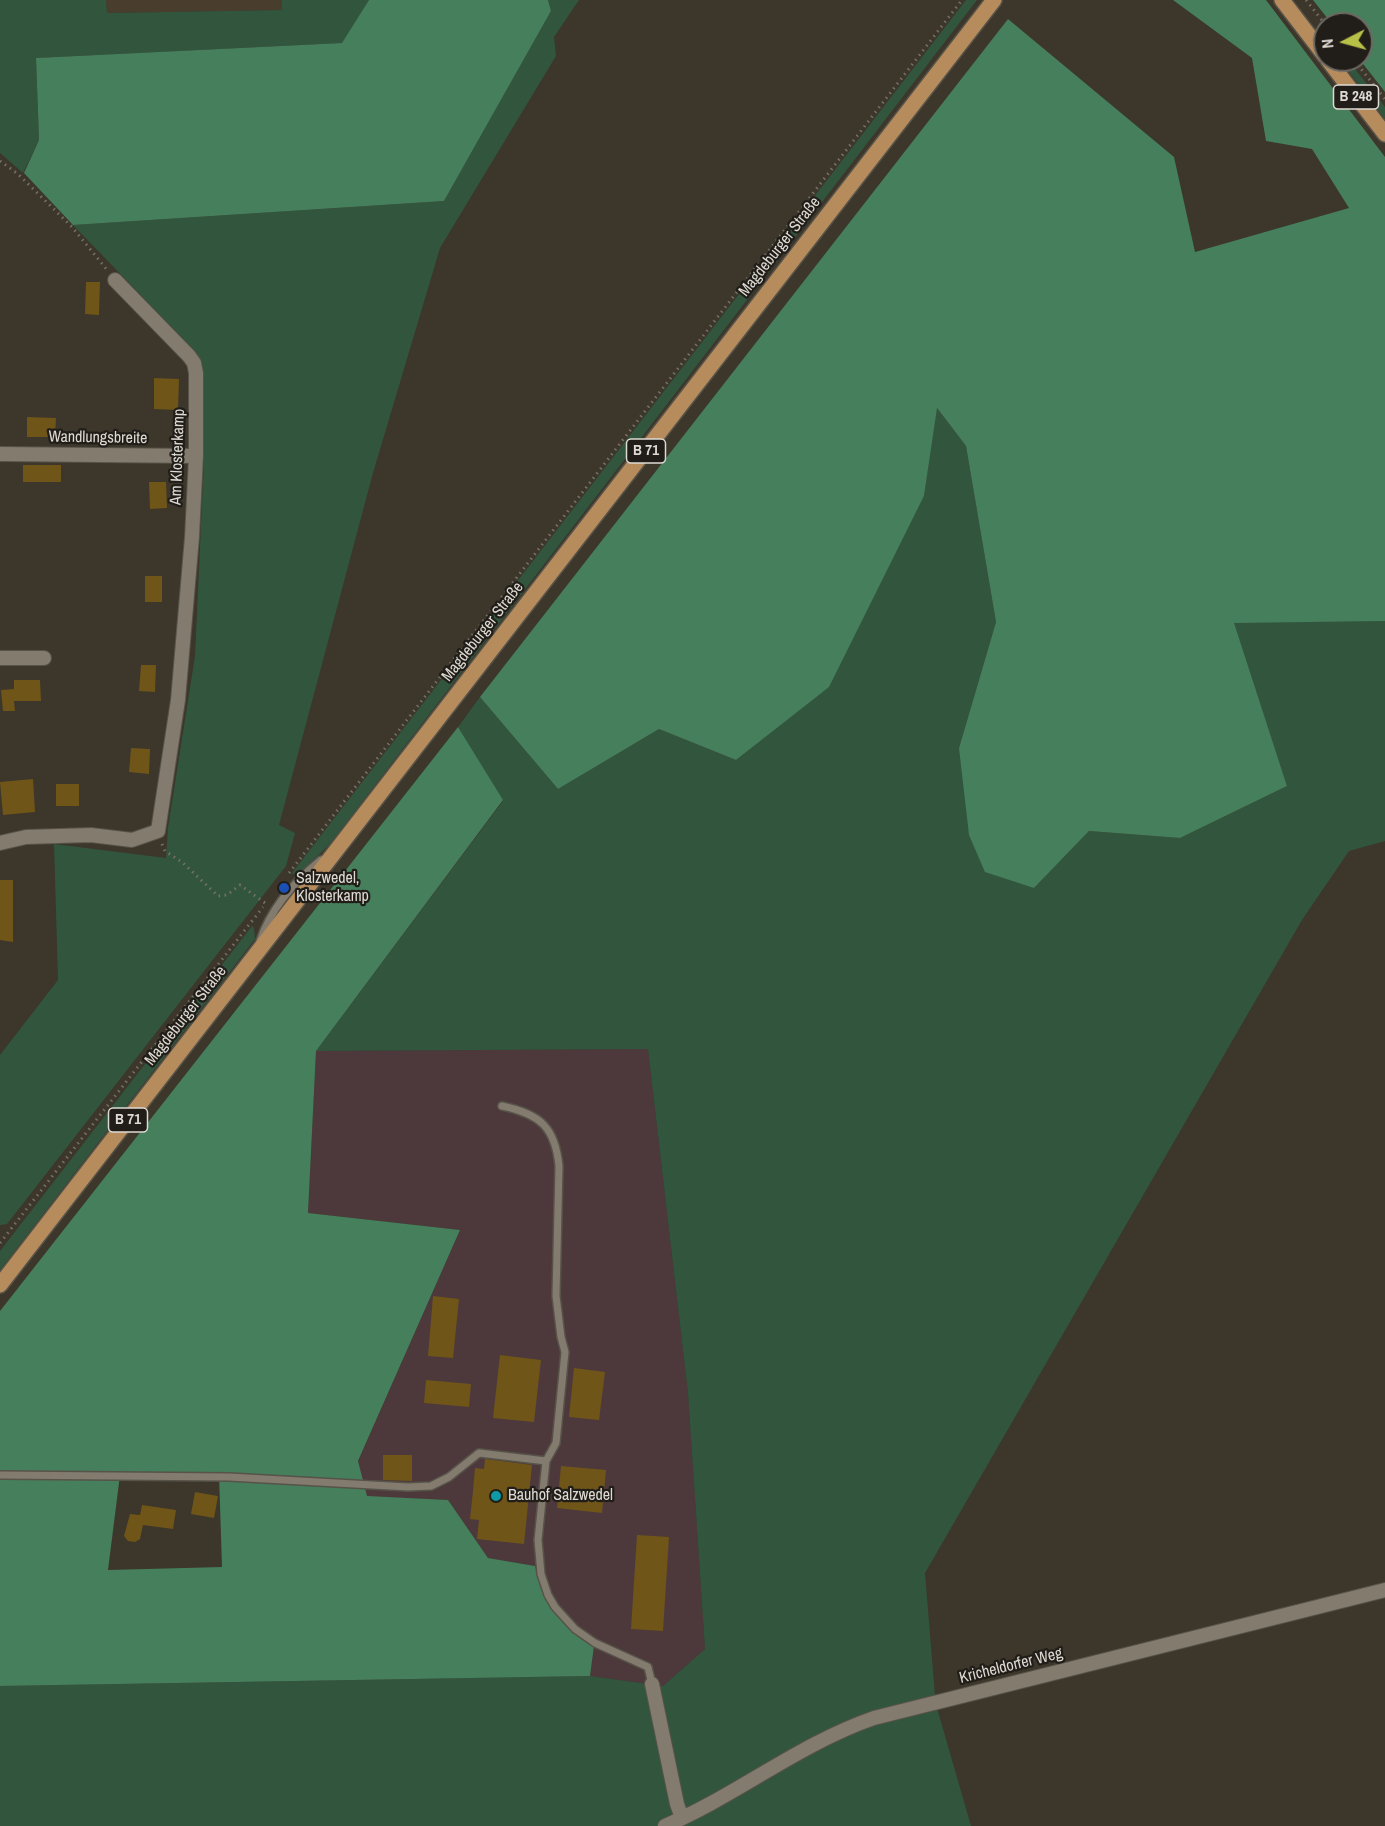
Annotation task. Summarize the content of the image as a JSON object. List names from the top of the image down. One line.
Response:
{"streets":{"main road":["B 248","Magdeburger Straße","B 71"],"street":["Wandlungsbreite","Am Klosterkamp","Kricheldorfer Weg"]},"crossings":[["Wandlungsbreite","Am Klosterkamp"]],"places":["Salzwedel, Klosterkamp","Bauhof Salzwedel"],"north":"left"}
